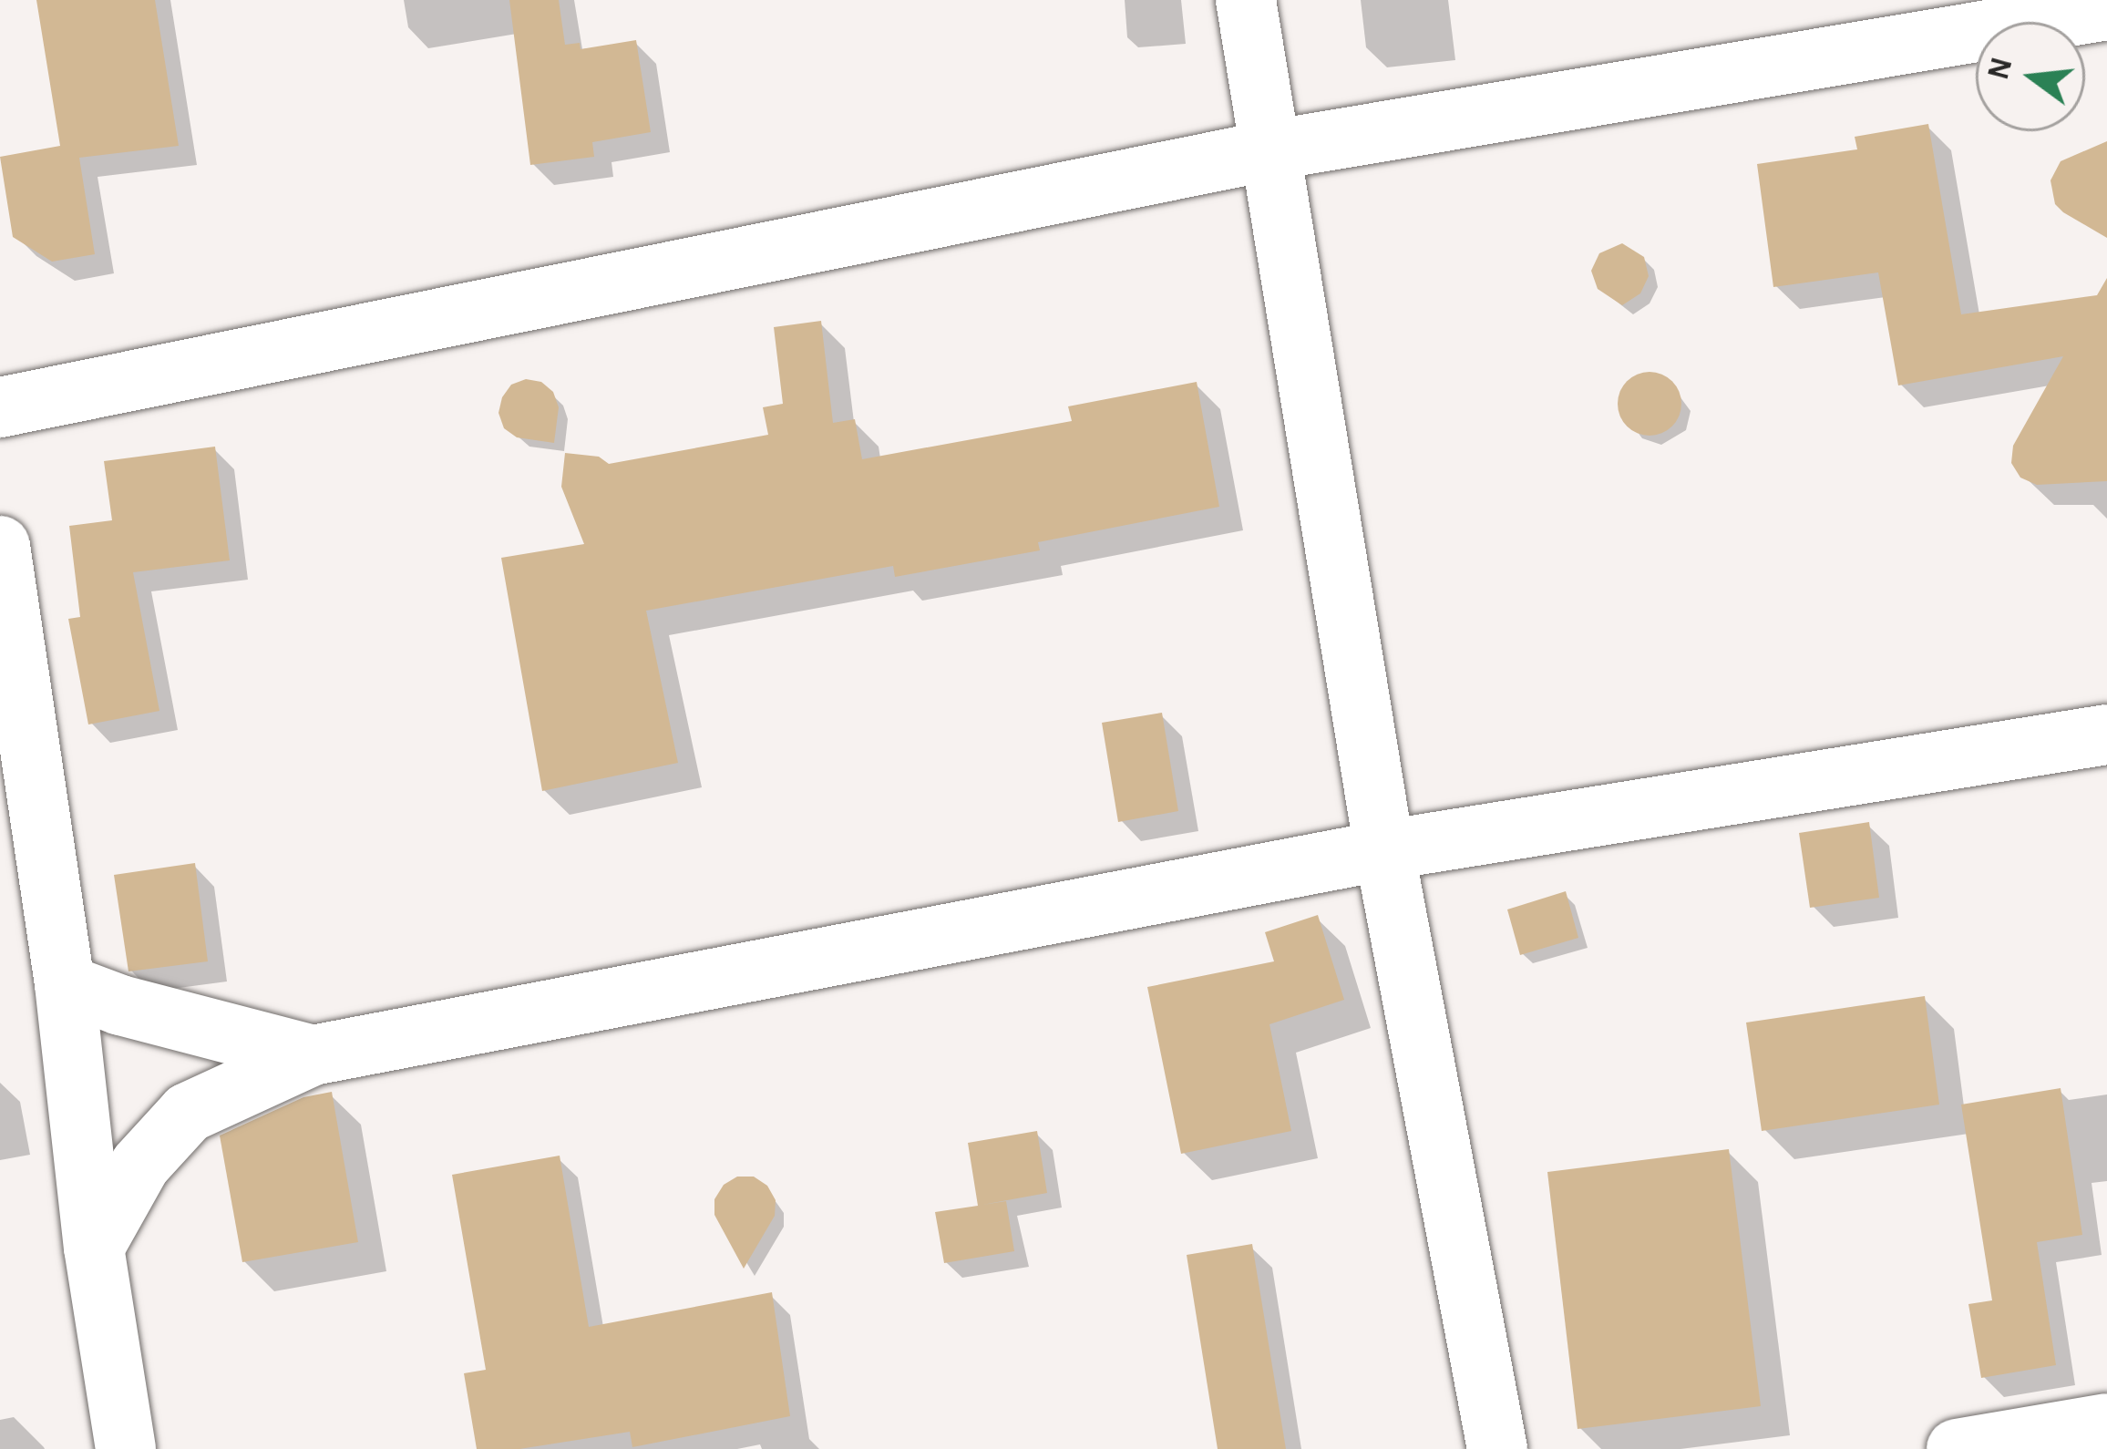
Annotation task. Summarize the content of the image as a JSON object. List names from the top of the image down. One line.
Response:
{"north":"left"}
